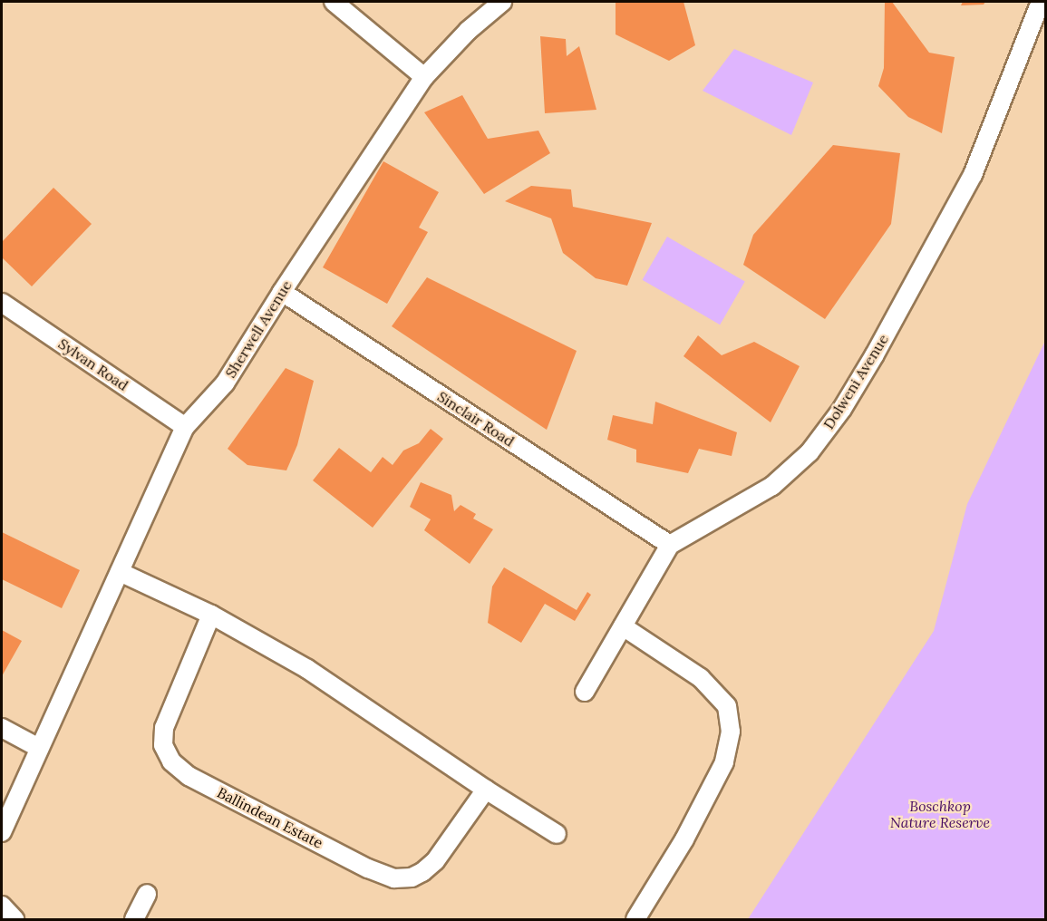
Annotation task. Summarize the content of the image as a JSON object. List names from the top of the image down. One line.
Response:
{"streets":{"street":["Sherwell Avenue","Sylvan Road","Dolweni Avenue","Sinclair Road","Ballindean Estate"]},"crossings":[["Sherwell Avenue","Sylvan Road"],["Sherwell Avenue","Sinclair Road"],["Dolweni Avenue","Sinclair Road"]],"parks":["Boschkop Nature Reserve"]}
